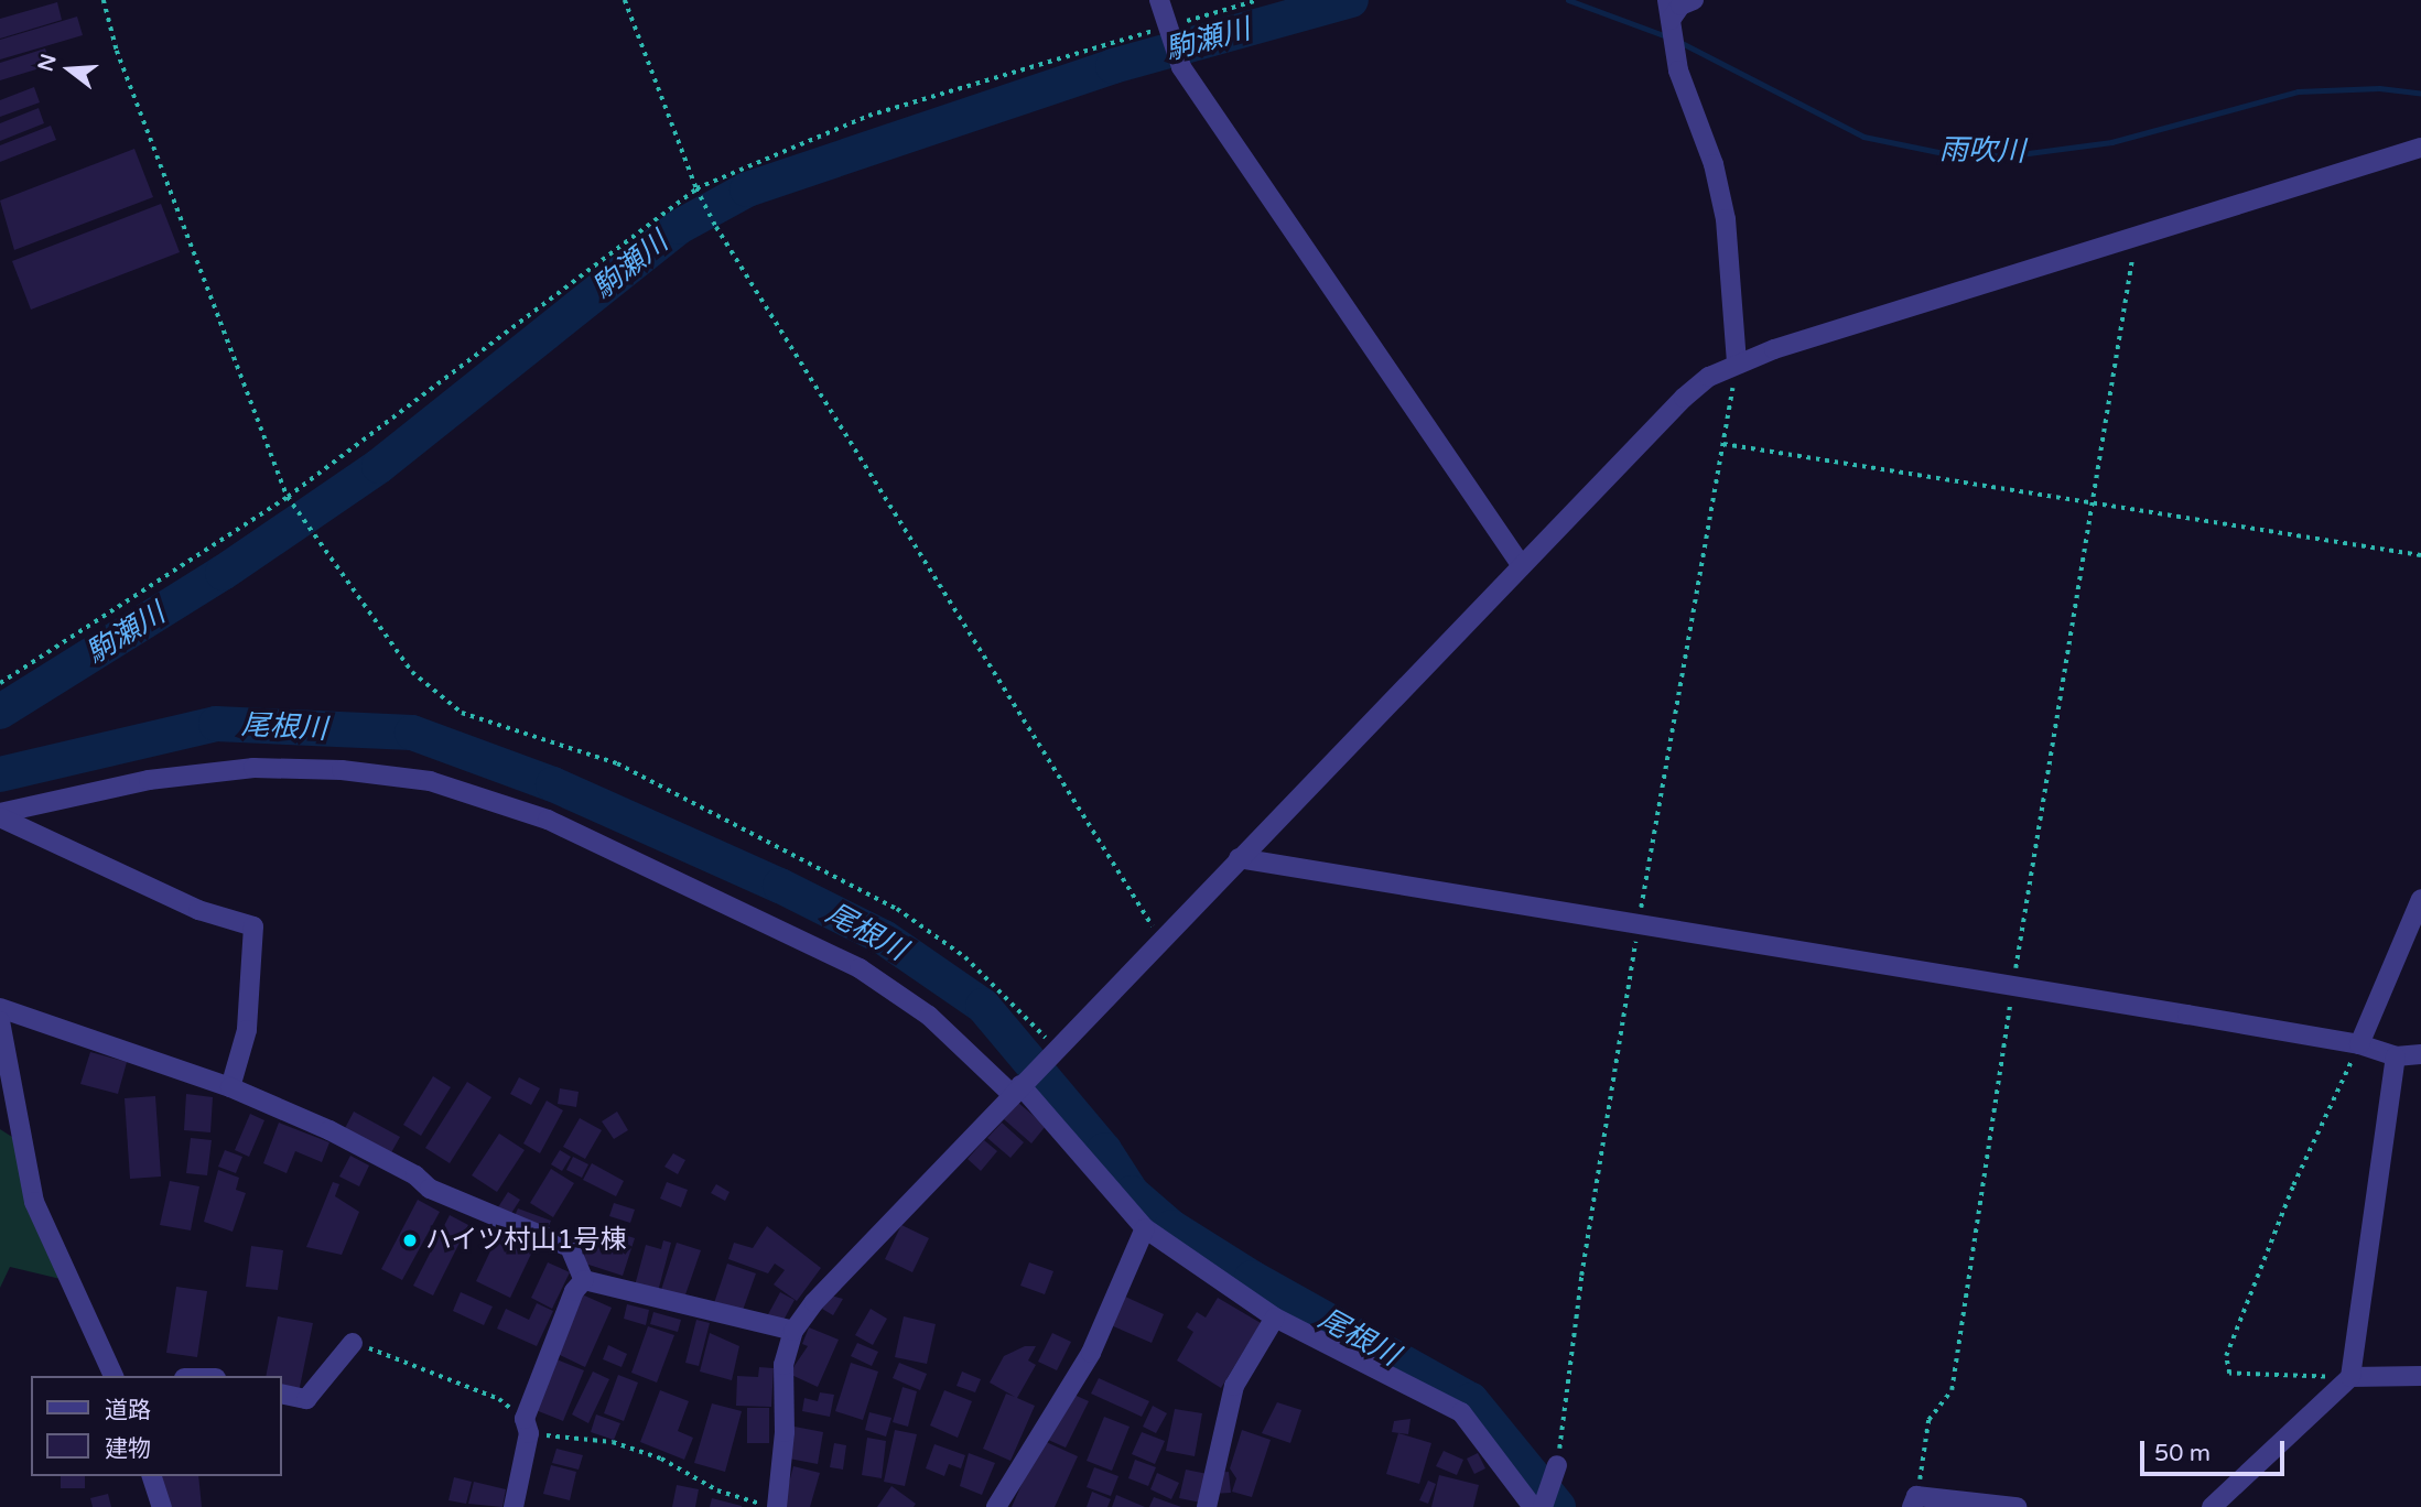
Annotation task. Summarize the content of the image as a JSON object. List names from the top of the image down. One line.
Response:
{"water":["駒瀬川","雨吹川","尾根川"],"places":["ハイツ村山1号棟"],"legend":["道路","建物"],"scale_bar":"50 m","north":"left"}
